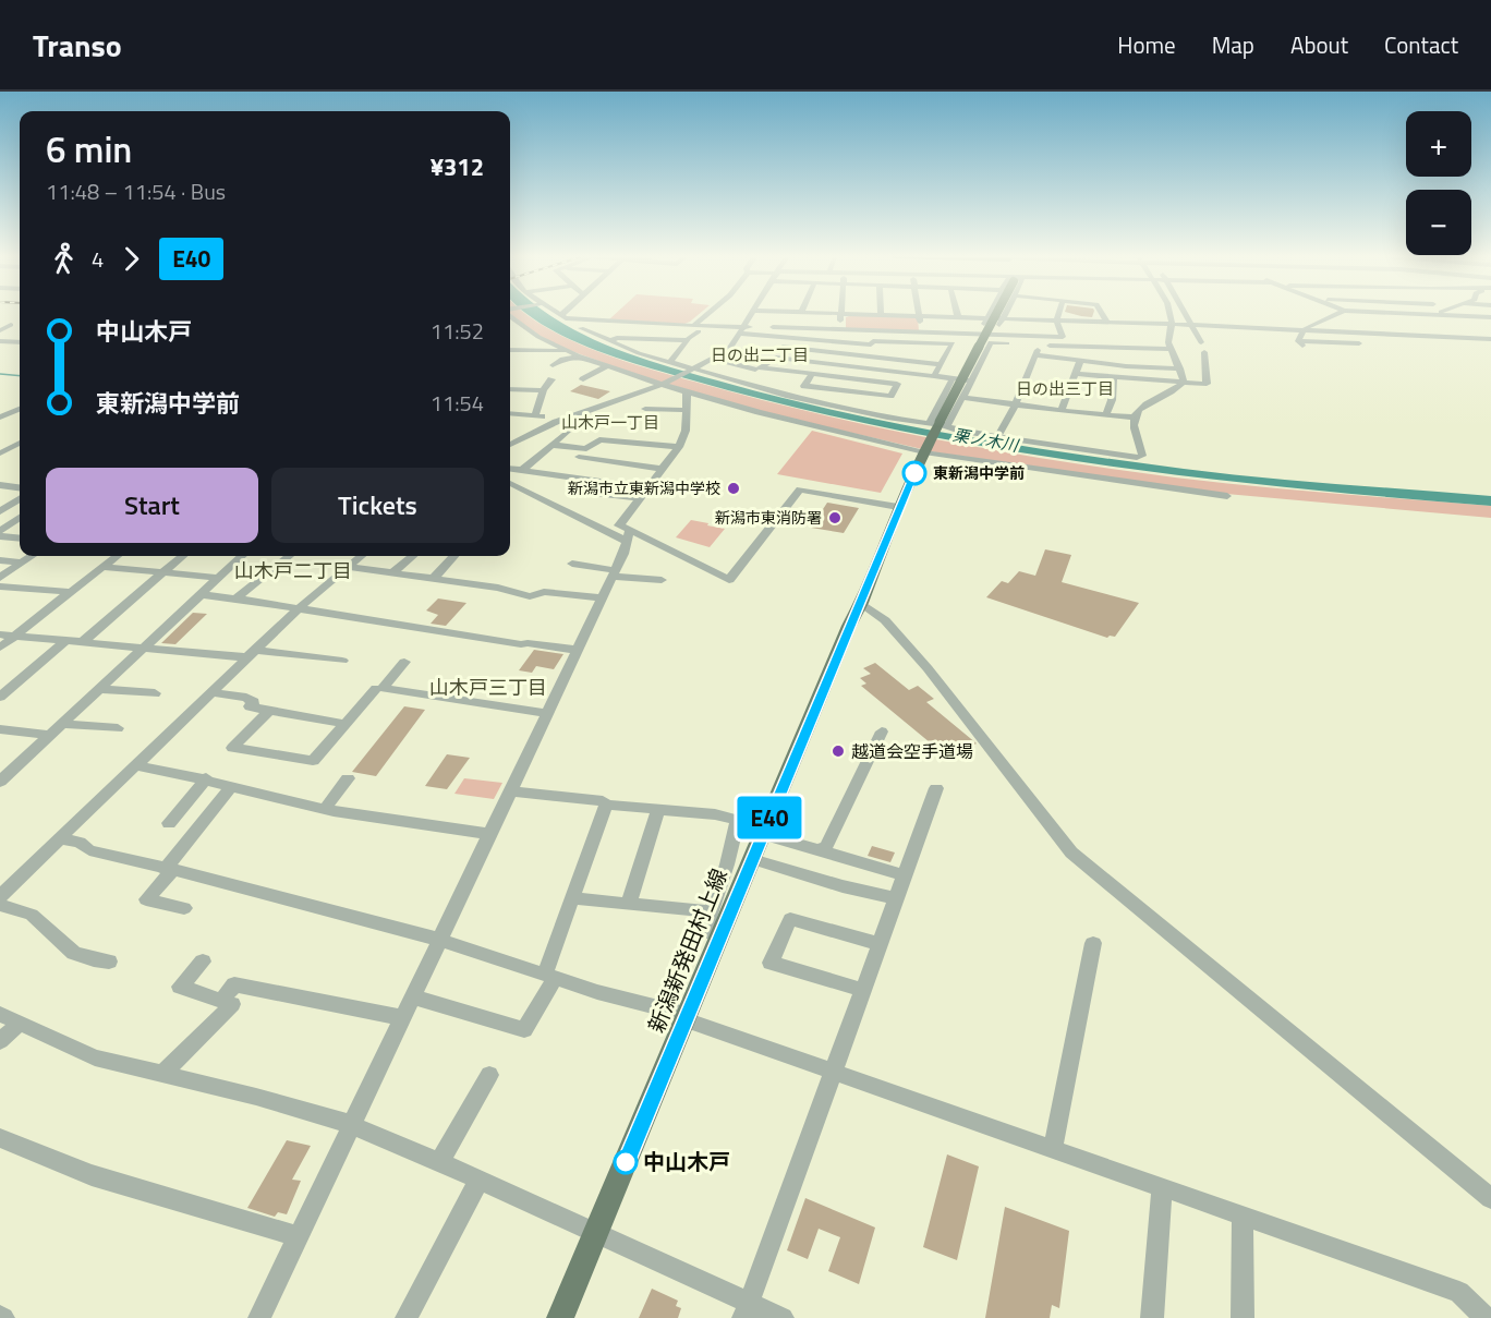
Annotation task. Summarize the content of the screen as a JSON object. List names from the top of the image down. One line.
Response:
{"streets":{"main road":["新潟新発田村上線"]},"districts":["日の出二丁目","日の出三丁目","山木戸一丁目","山木戸二丁目","山木戸三丁目"],"water":["栗ノ木川"],"places":["東新潟中学前","新潟市立東新潟中学校","新潟市東消防署","越道会空手道場","中山木戸"],"lines":["bus line E40"],"page":{"header":"Transo","nav":["Home","Map","About","Contact"],"on_map":"E40","map_buttons":["+","−"],"heading":["6 min","11:48 – 11:54 · Bus","¥312"],"legs":["4","E40"],"list":[{"name":"中山木戸","value":"11:52"},{"name":"東新潟中学前","value":"11:54"}],"buttons":["Start","Tickets"]}}
